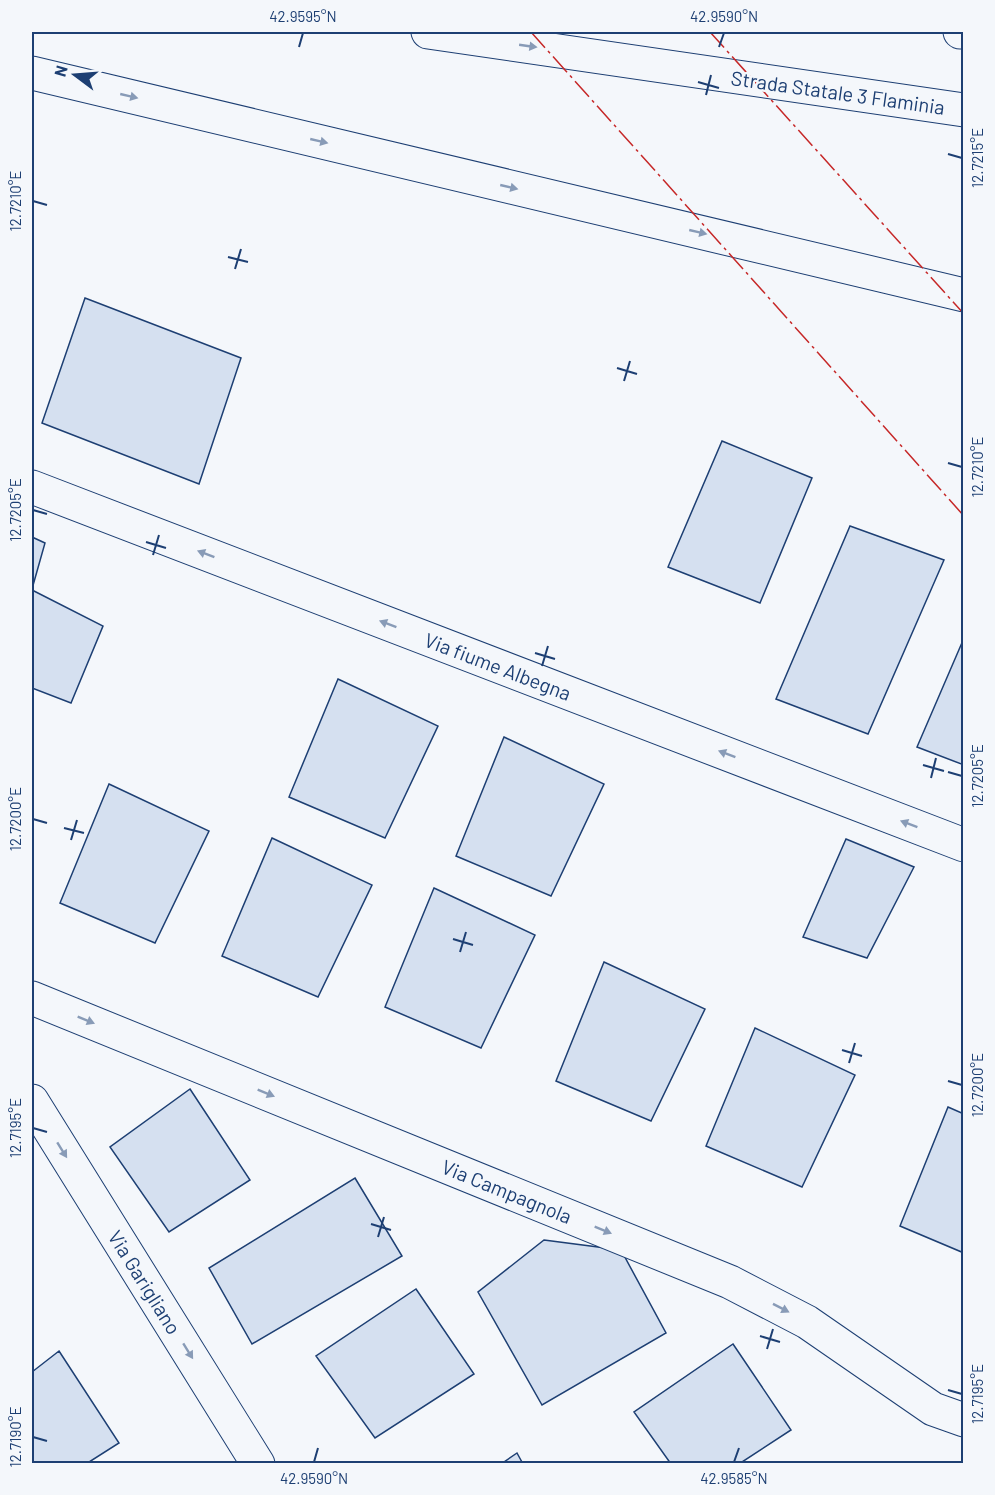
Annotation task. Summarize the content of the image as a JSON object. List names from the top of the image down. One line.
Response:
{"streets":{"main road":["Strada Statale 3 Flaminia","Via fiume Albegna","Via Campagnola","Via Garigliano"]},"one_way":["Via fiume Albegna","Via Campagnola","Via Garigliano"],"north":"left","coordinates":["42.9595°N","42.9590°N","12.7215°E","12.7210°E","12.7205°E","12.7200°E","12.7195°E","12.7190°E","42.9585°N"]}
